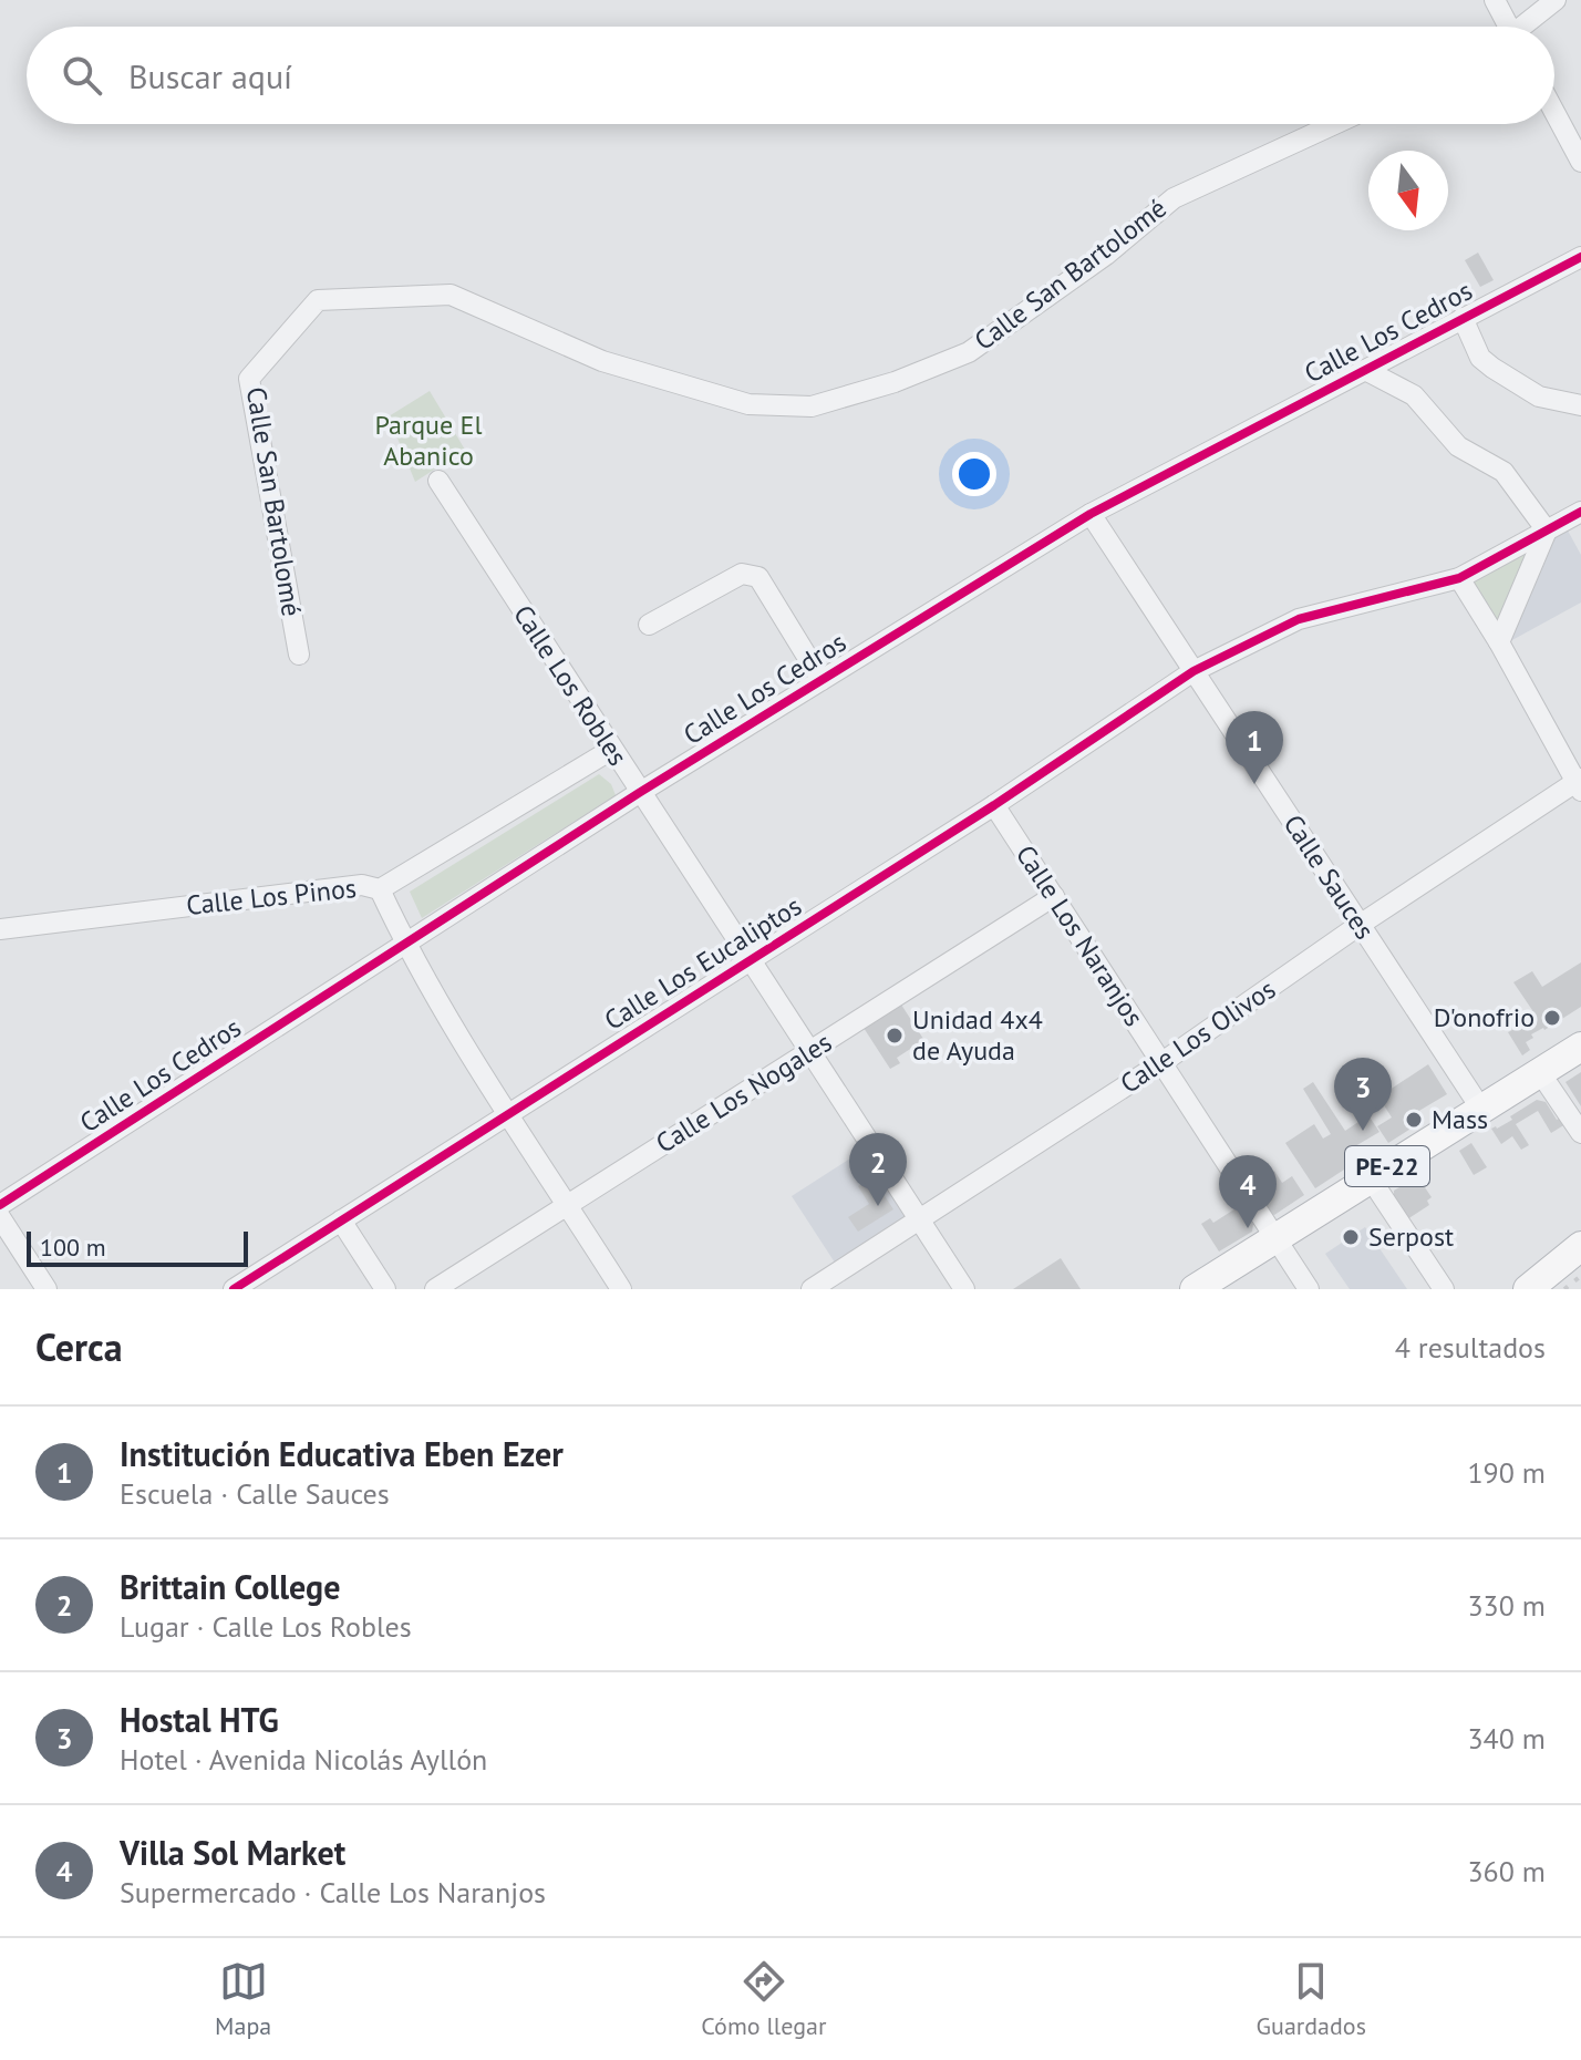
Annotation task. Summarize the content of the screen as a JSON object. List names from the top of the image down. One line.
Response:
{"streets":{"highway":["PE-22"],"street":["Calle San Bartolomé","Calle Los Cedros","Calle Los Robles","Calle Sauces","Calle Los Pinos","Calle Los Naranjos","Calle Los Eucaliptos","Calle Los Olivos","Calle Los Nogales"]},"crossings":[["Calle Los Cedros","Calle Los Robles"],["Calle Los Cedros","Calle Sauces"],["Calle Los Robles","Calle Los Pinos"],["Calle Los Robles","Calle Los Eucaliptos"],["Calle Los Robles","Calle Los Olivos"],["Calle Los Robles","Calle Los Nogales"],["Calle Sauces","Calle Los Eucaliptos"],["Calle Sauces","Calle Los Olivos"],["Calle Sauces","PE-22"],["Calle Los Naranjos","Calle Los Eucaliptos"],["Calle Los Naranjos","Calle Los Olivos"],["Calle Los Naranjos","Calle Los Nogales"],["Calle Los Naranjos","PE-22"]],"parks":["Parque El Abanico"],"places":["D'onofrio","Unidad 4x4 de Ayuda","Mass","Serpost"],"scale_bar":"100 m","north":"bottom","page":{"search":"Buscar aquí","pins":["1","3","2","4"],"scale":"100 m","heading":["Cerca","4 resultados"],"list":[{"mark":"1","name":"Institución Educativa Eben Ezer","note":"Escuela · Calle Sauces","value":"190 m"},{"mark":"2","name":"Brittain College","note":"Lugar · Calle Los Robles","value":"330 m"},{"mark":"3","name":"Hostal HTG","note":"Hotel · Avenida Nicolás Ayllón","value":"340 m"},{"mark":"4","name":"Villa Sol Market","note":"Supermercado · Calle Los Naranjos","value":"360 m"}],"nav":["Mapa","Cómo llegar","Guardados"]}}
